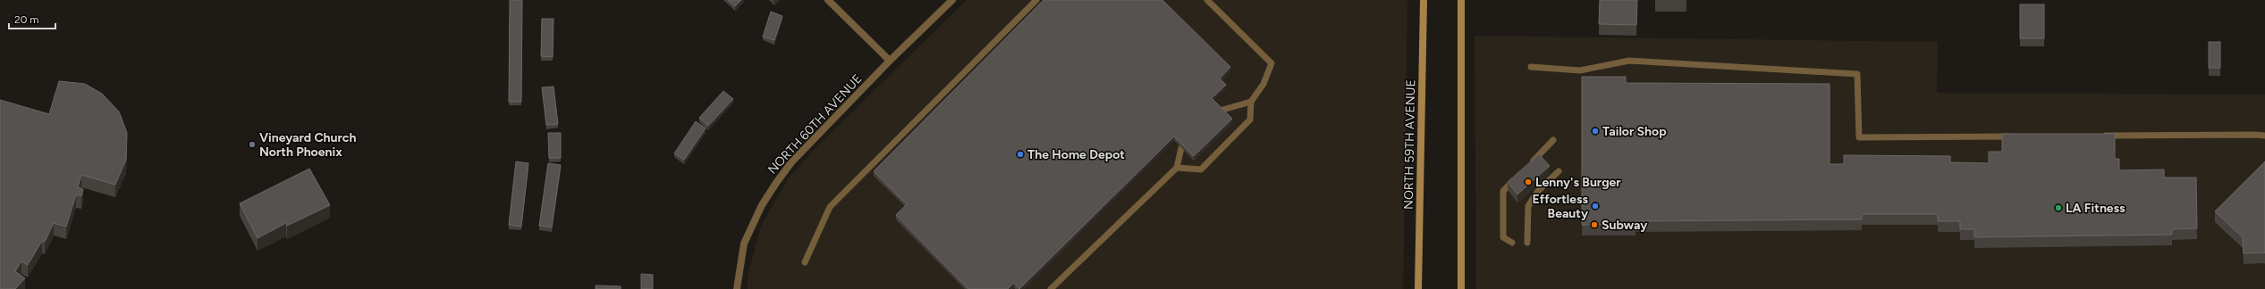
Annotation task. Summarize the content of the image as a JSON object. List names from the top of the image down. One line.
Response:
{"streets":{"main road":["NORTH 59TH AVENUE"],"street":["NORTH 60TH AVENUE"]},"places":["Tailor Shop","Vineyard Church North Phoenix","The Home Depot","Lenny's Burger","Effortless Beauty","LA Fitness","Subway"],"scale_bar":"20 m"}
